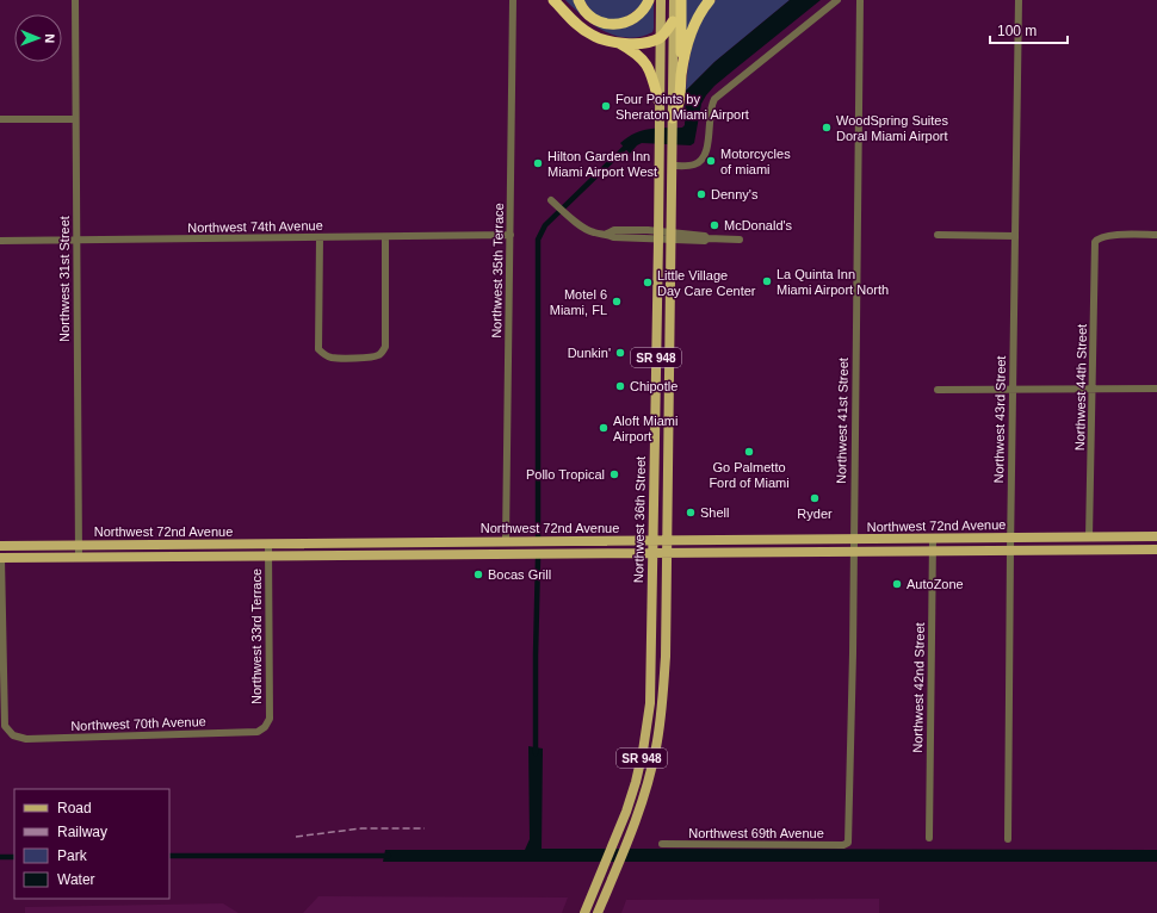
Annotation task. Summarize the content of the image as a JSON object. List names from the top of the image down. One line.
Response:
{"streets":{"main road":["SR 948","Northwest 36th Street","Northwest 72nd Avenue"],"street":["Northwest 74th Avenue","Northwest 35th Terrace","Northwest 31st Street","Northwest 44th Street","Northwest 43rd Street","Northwest 41st Street","Northwest 33rd Terrace","Northwest 42nd Street","Northwest 70th Avenue","Northwest 69th Avenue"]},"crossings":[["Northwest 74th Avenue","Northwest 35th Terrace"],["Northwest 74th Avenue","Northwest 31st Street"],["Northwest 35th Terrace","Northwest 72nd Avenue"],["Northwest 31st Street","Northwest 72nd Avenue"],["Northwest 44th Street","Northwest 72nd Avenue"],["Northwest 43rd Street","Northwest 72nd Avenue"],["Northwest 41st Street","Northwest 72nd Avenue"],["Northwest 41st Street","Northwest 69th Avenue"],["Northwest 36th Street","Northwest 72nd Avenue"],["Northwest 72nd Avenue","Northwest 33rd Terrace"],["Northwest 72nd Avenue","Northwest 42nd Street"],["Northwest 72nd Avenue","Northwest 70th Avenue"],["Northwest 33rd Terrace","Northwest 70th Avenue"]],"places":["Four Points by Sheraton Miami Airport","WoodSpring Suites Doral Miami Airport","Motorcycles of miami","Hilton Garden Inn Miami Airport West","Denny's","McDonald's","La Quinta Inn Miami Airport North","Little Village Day Care Center","Motel 6 Miami, FL","Dunkin'","Chipotle","Aloft Miami Airport","Go Palmetto Ford of Miami","Pollo Tropical","Ryder","Shell","Bocas Grill","AutoZone"],"legend":["Road","Railway","Park","Water"],"scale_bar":"100 m","north":"right"}
